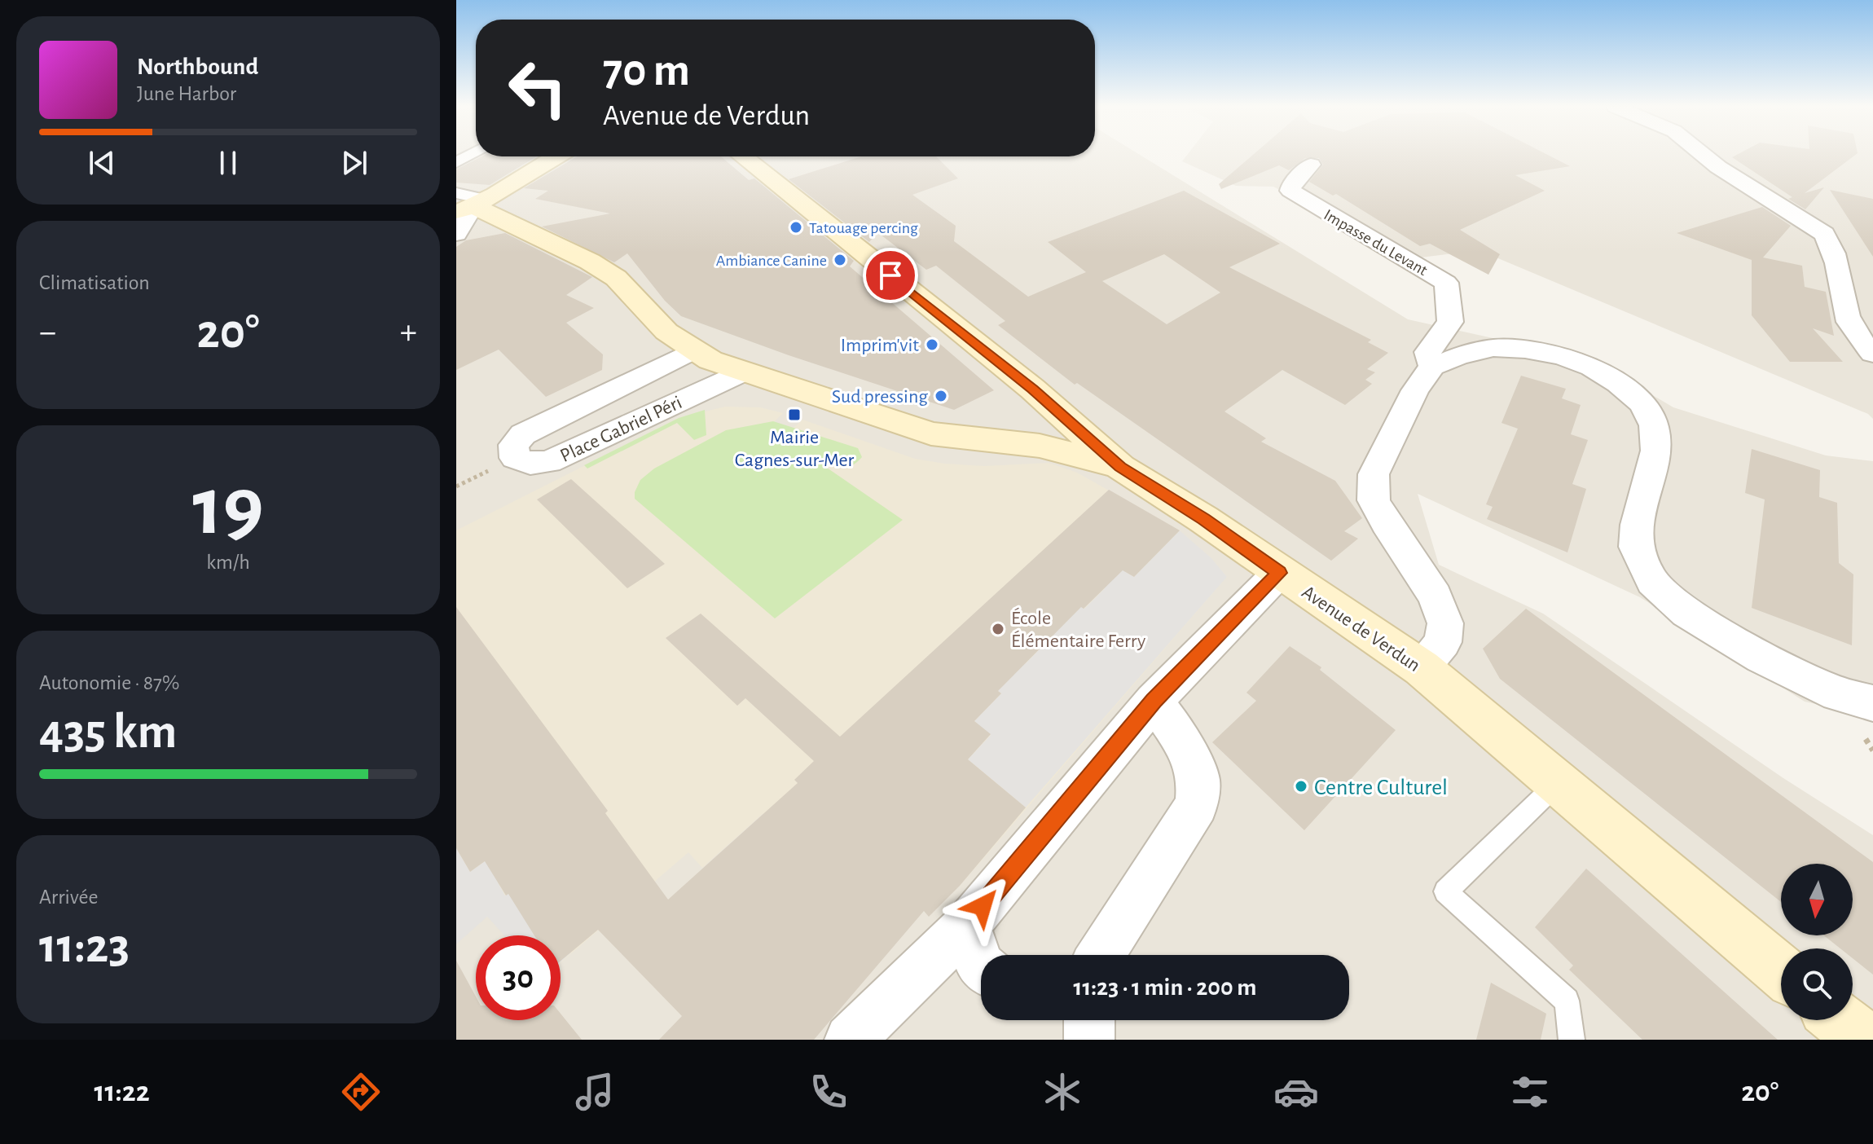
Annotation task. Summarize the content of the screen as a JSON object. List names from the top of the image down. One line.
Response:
{"streets":{"main road":["Avenue de Verdun"],"street":["Impasse du Levant","Place Gabriel Péri"]},"places":{"other":["Tatouage percing","Ambiance Canine","Imprim'vit","Sud pressing","École Élémentaire Ferry","Centre Culturel"],"transit":["Mairie Cagnes-sur-Mer"]},"north":"bottom","page":{"turn":["70 m","Avenue de Verdun"],"song":["Northbound","June Harbor"],"tile":["Climatisation",["19","km/h"],["Autonomie · 87%","435 km"],["Arrivée","11:23"]],"heat":["−","20°","+"],"limit":"30","trip":"11:23 · 1 min · 200 m","tabs":["11:22","20°"]}}
